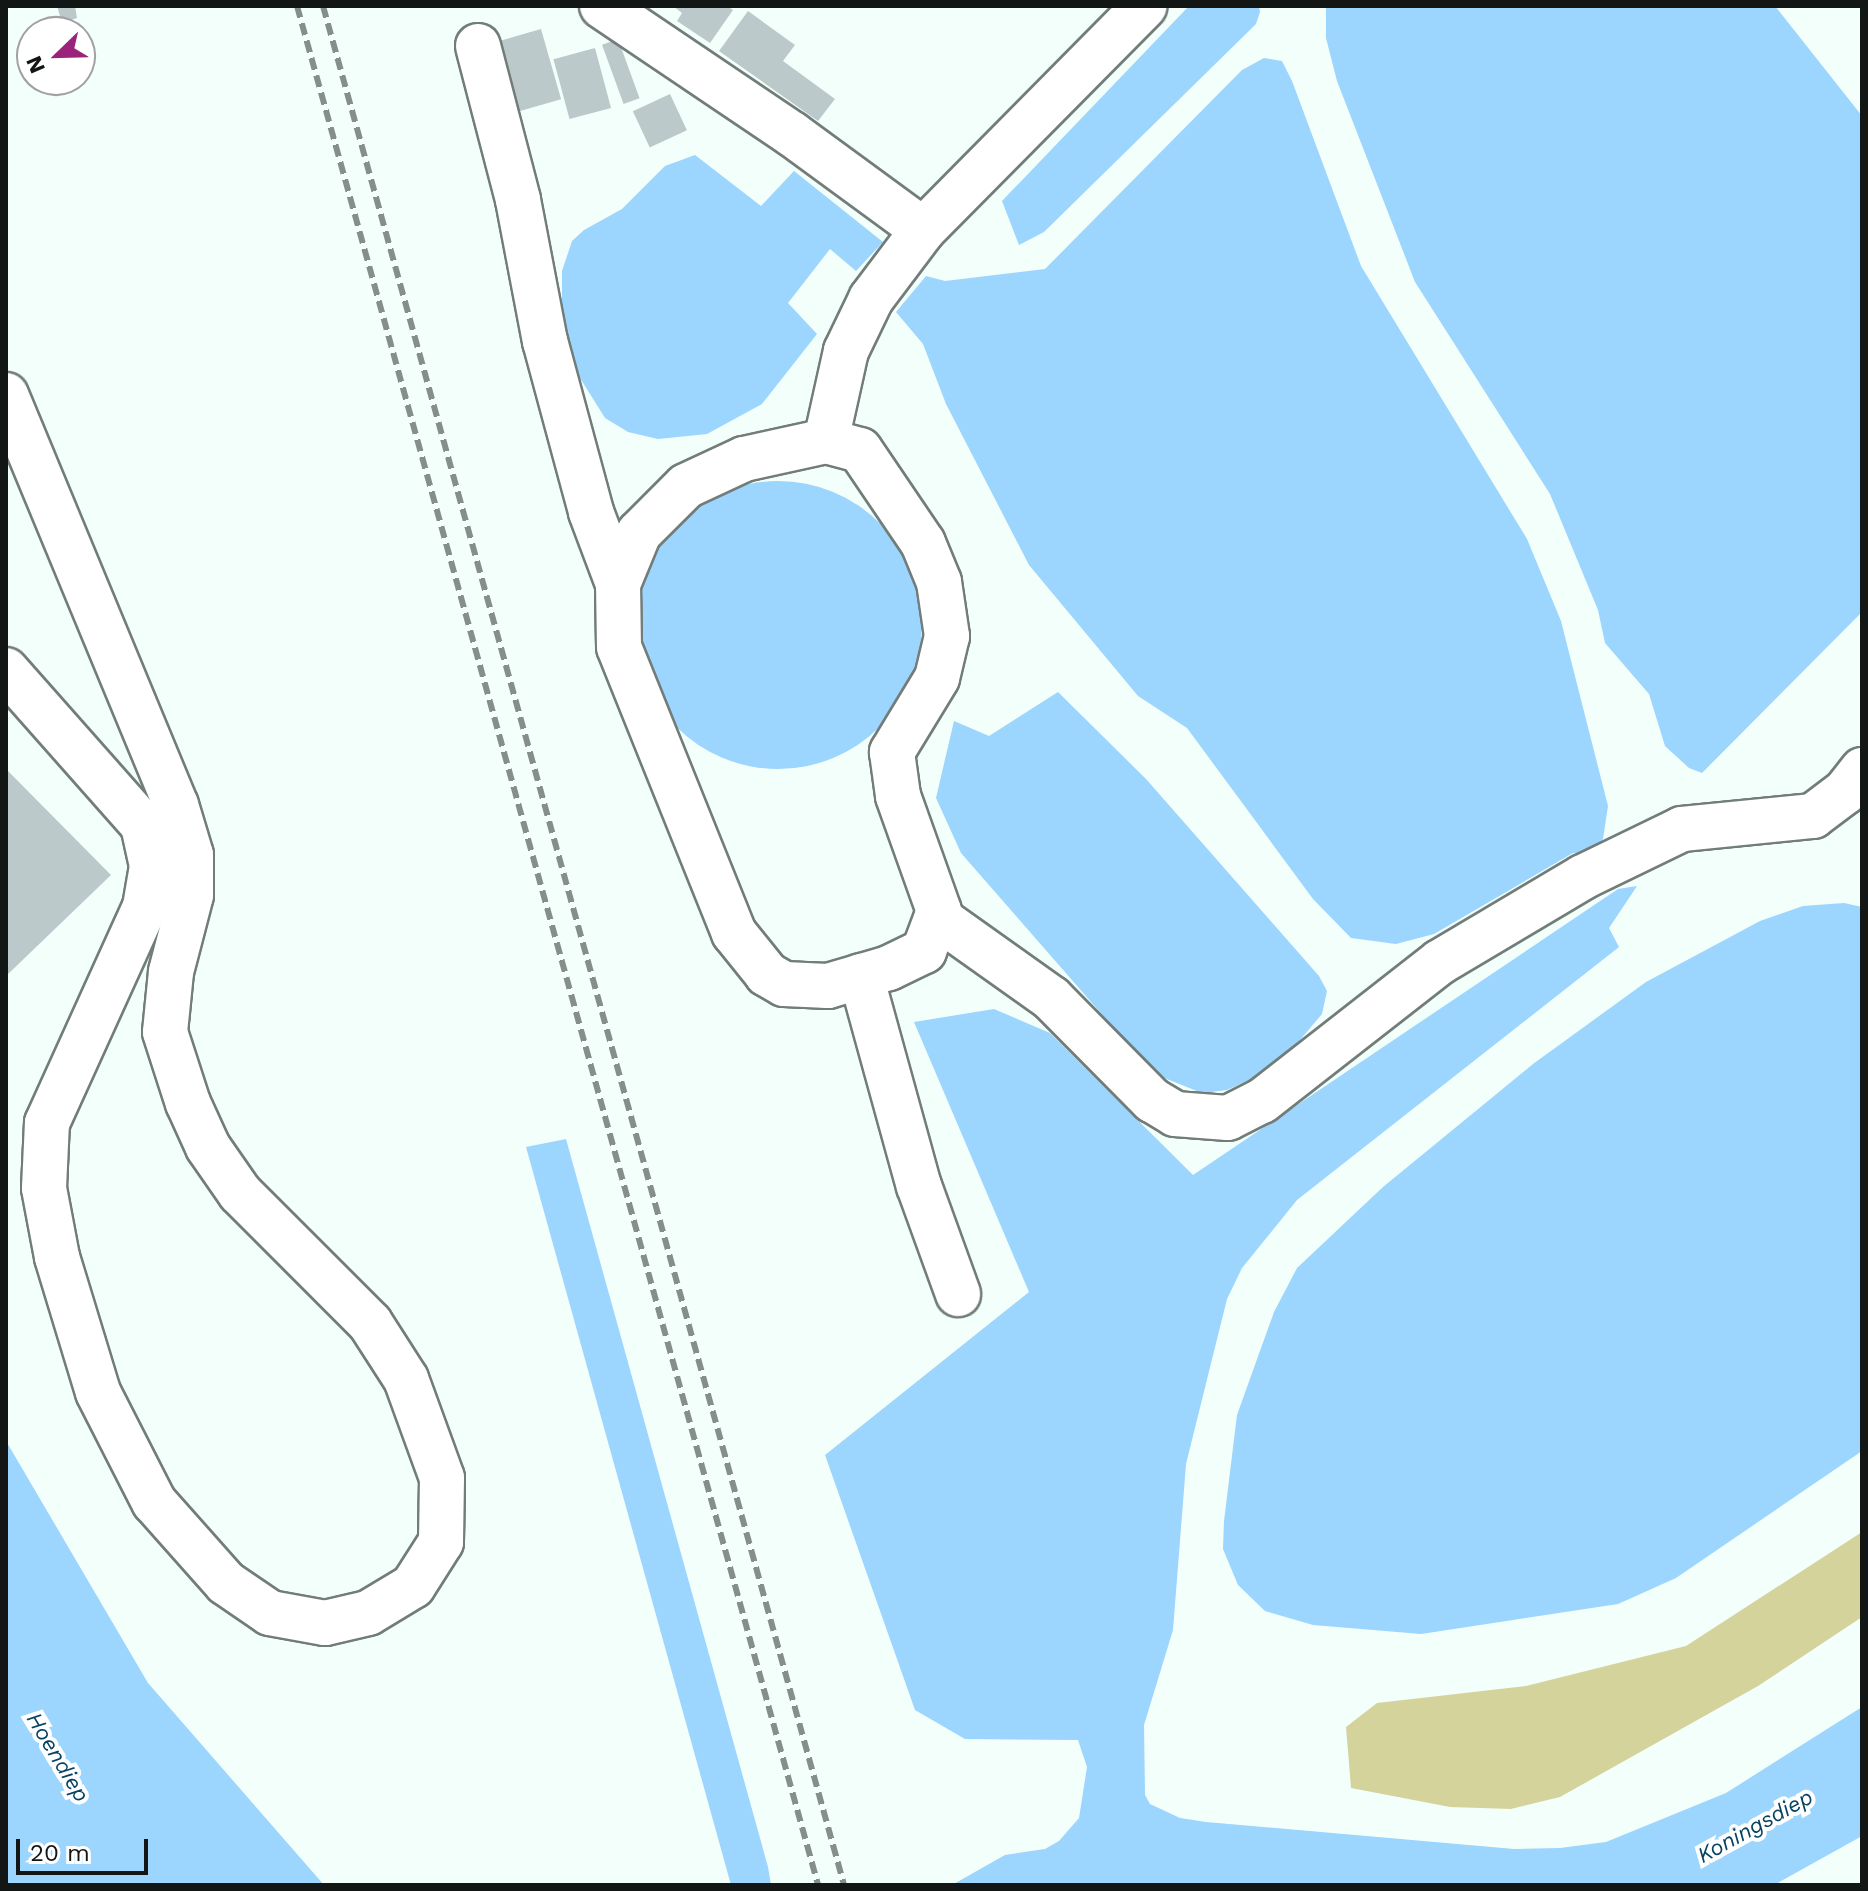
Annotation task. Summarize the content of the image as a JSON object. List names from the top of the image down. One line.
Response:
{"water":["Hoendiep","Koningsdiep"],"scale_bar":"20 m","north":"bottom left"}
